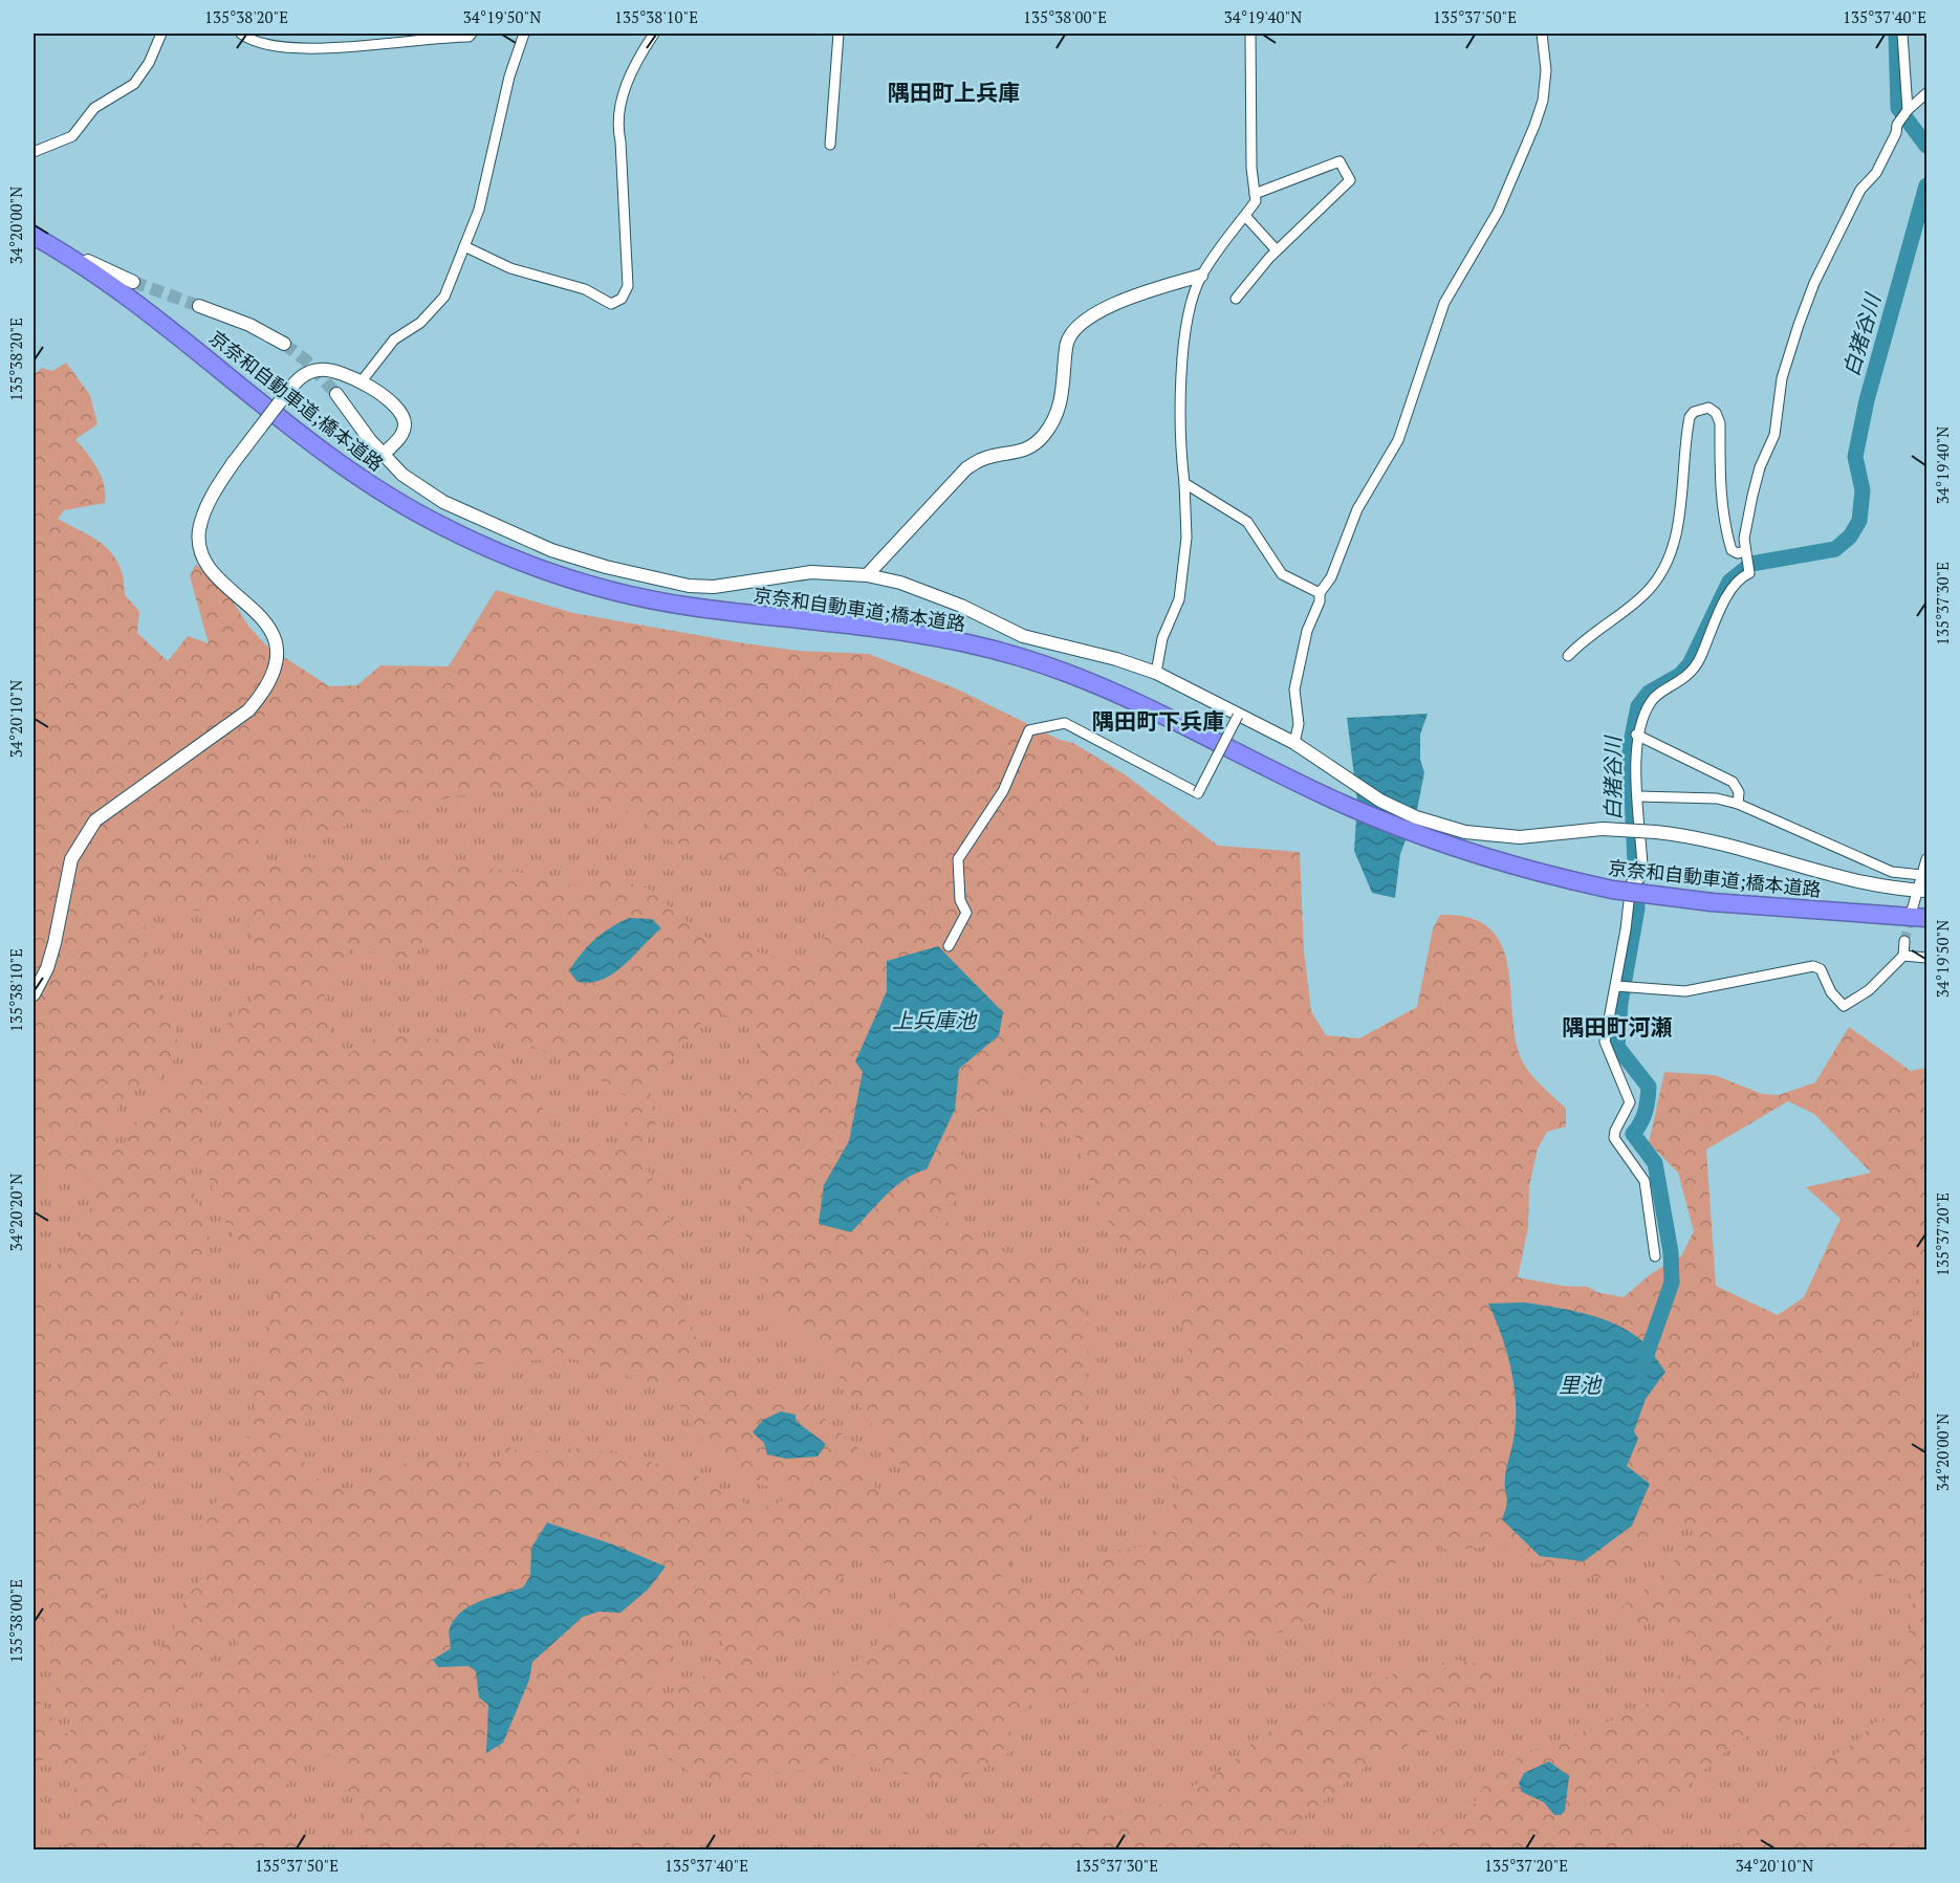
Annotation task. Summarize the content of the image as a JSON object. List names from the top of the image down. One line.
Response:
{"streets":{"highway":["京奈和自動車道;橋本道路"]},"districts":["隅田町上兵庫","隅田町下兵庫","隅田町河瀬"],"water":["白猪谷川","上兵庫池","里池"],"coordinates":["135°38'20\"E","34°19'50\"N","135°38'10\"E","135°38'00\"E","34°19'40\"N","135°37'50\"E","135°37'40\"E","34°20'00\"N","135°37'30\"E","34°20'10\"N","34°20'20\"N","135°37'20\"E"]}
